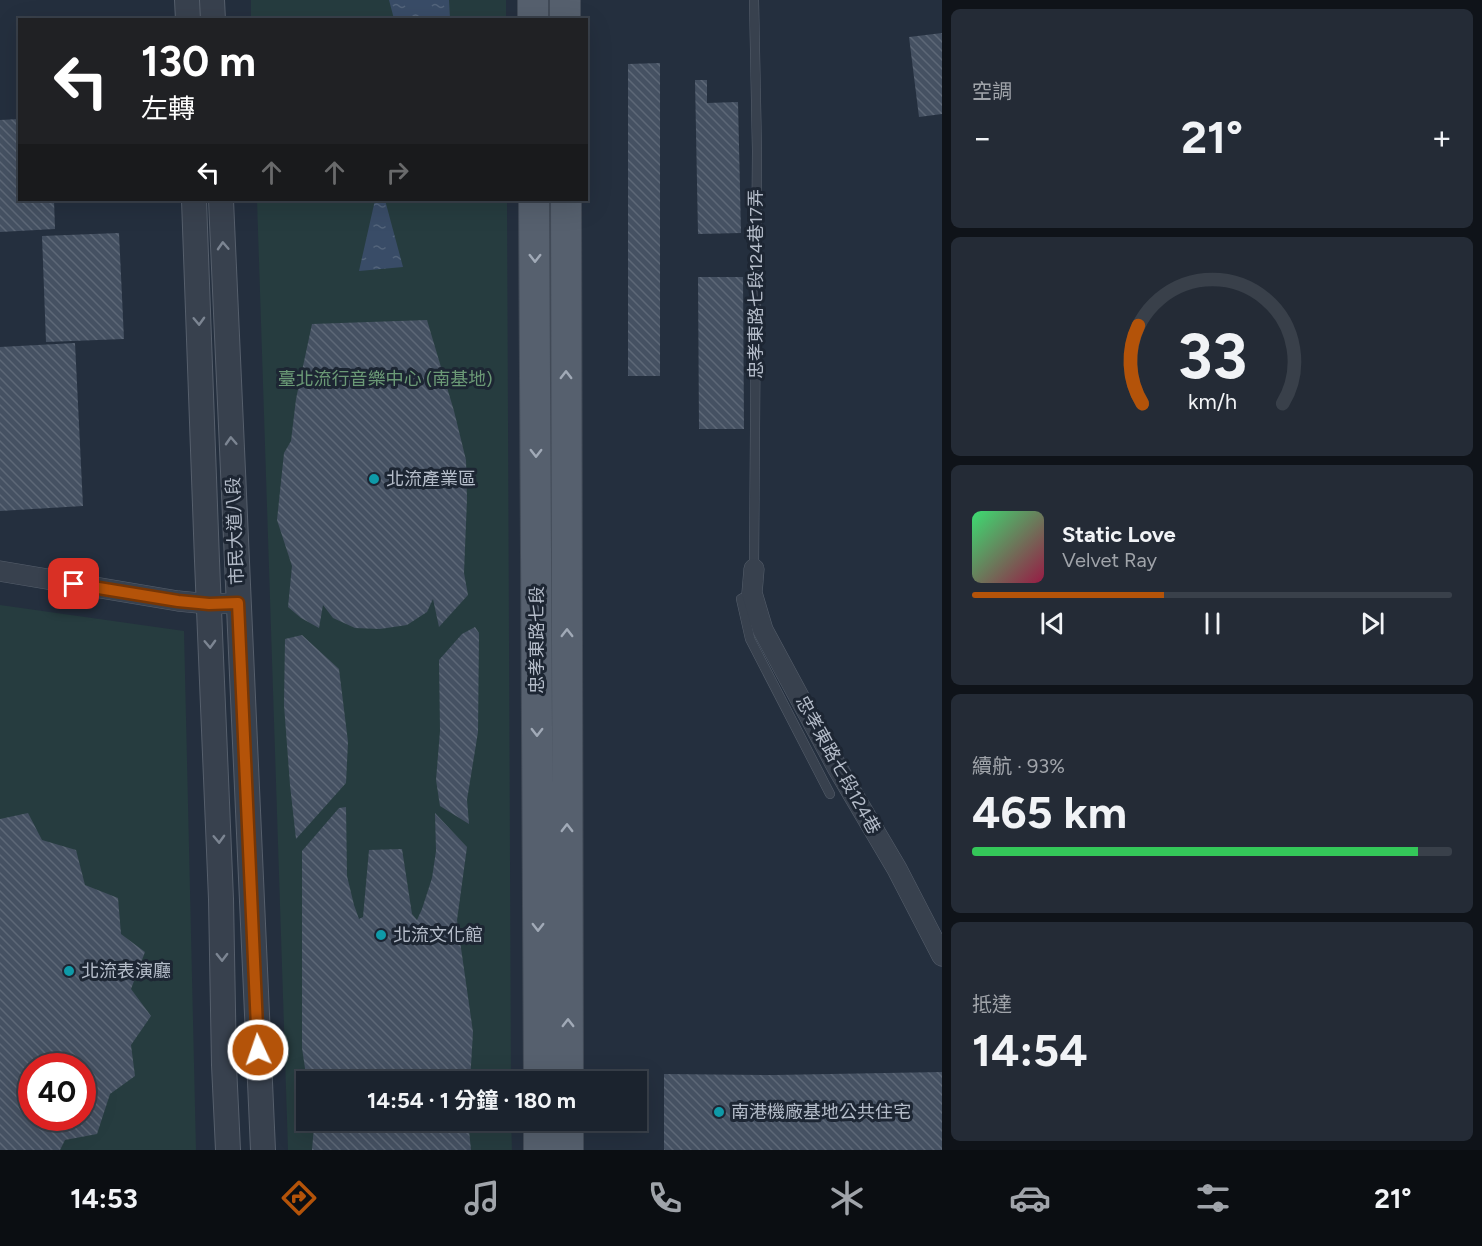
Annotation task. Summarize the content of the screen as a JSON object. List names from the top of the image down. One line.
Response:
{"streets":{"main road":["忠孝東路七段"],"street":["市民大道八段","忠孝東路七段124巷"],"lane":["忠孝東路七段124巷17弄"]},"crossings":[["忠孝東路七段124巷17弄","忠孝東路七段124巷"]],"parks":["臺北流行音樂中心 (南基地)"],"places":["北流產業區","北流文化館","北流表演廳","南港機廠基地公共住宅"],"page":{"tile":["空調",["續航 · 93%","465 km"],["抵達","14:54"]],"turn":["130 m","左轉"],"heat":["−","21°","+"],"song":["Static Love","Velvet Ray"],"limit":"40","trip":"14:54 · 1 分鐘 · 180 m","tabs":["14:53","21°"],"gauge":["33","km/h"]}}
